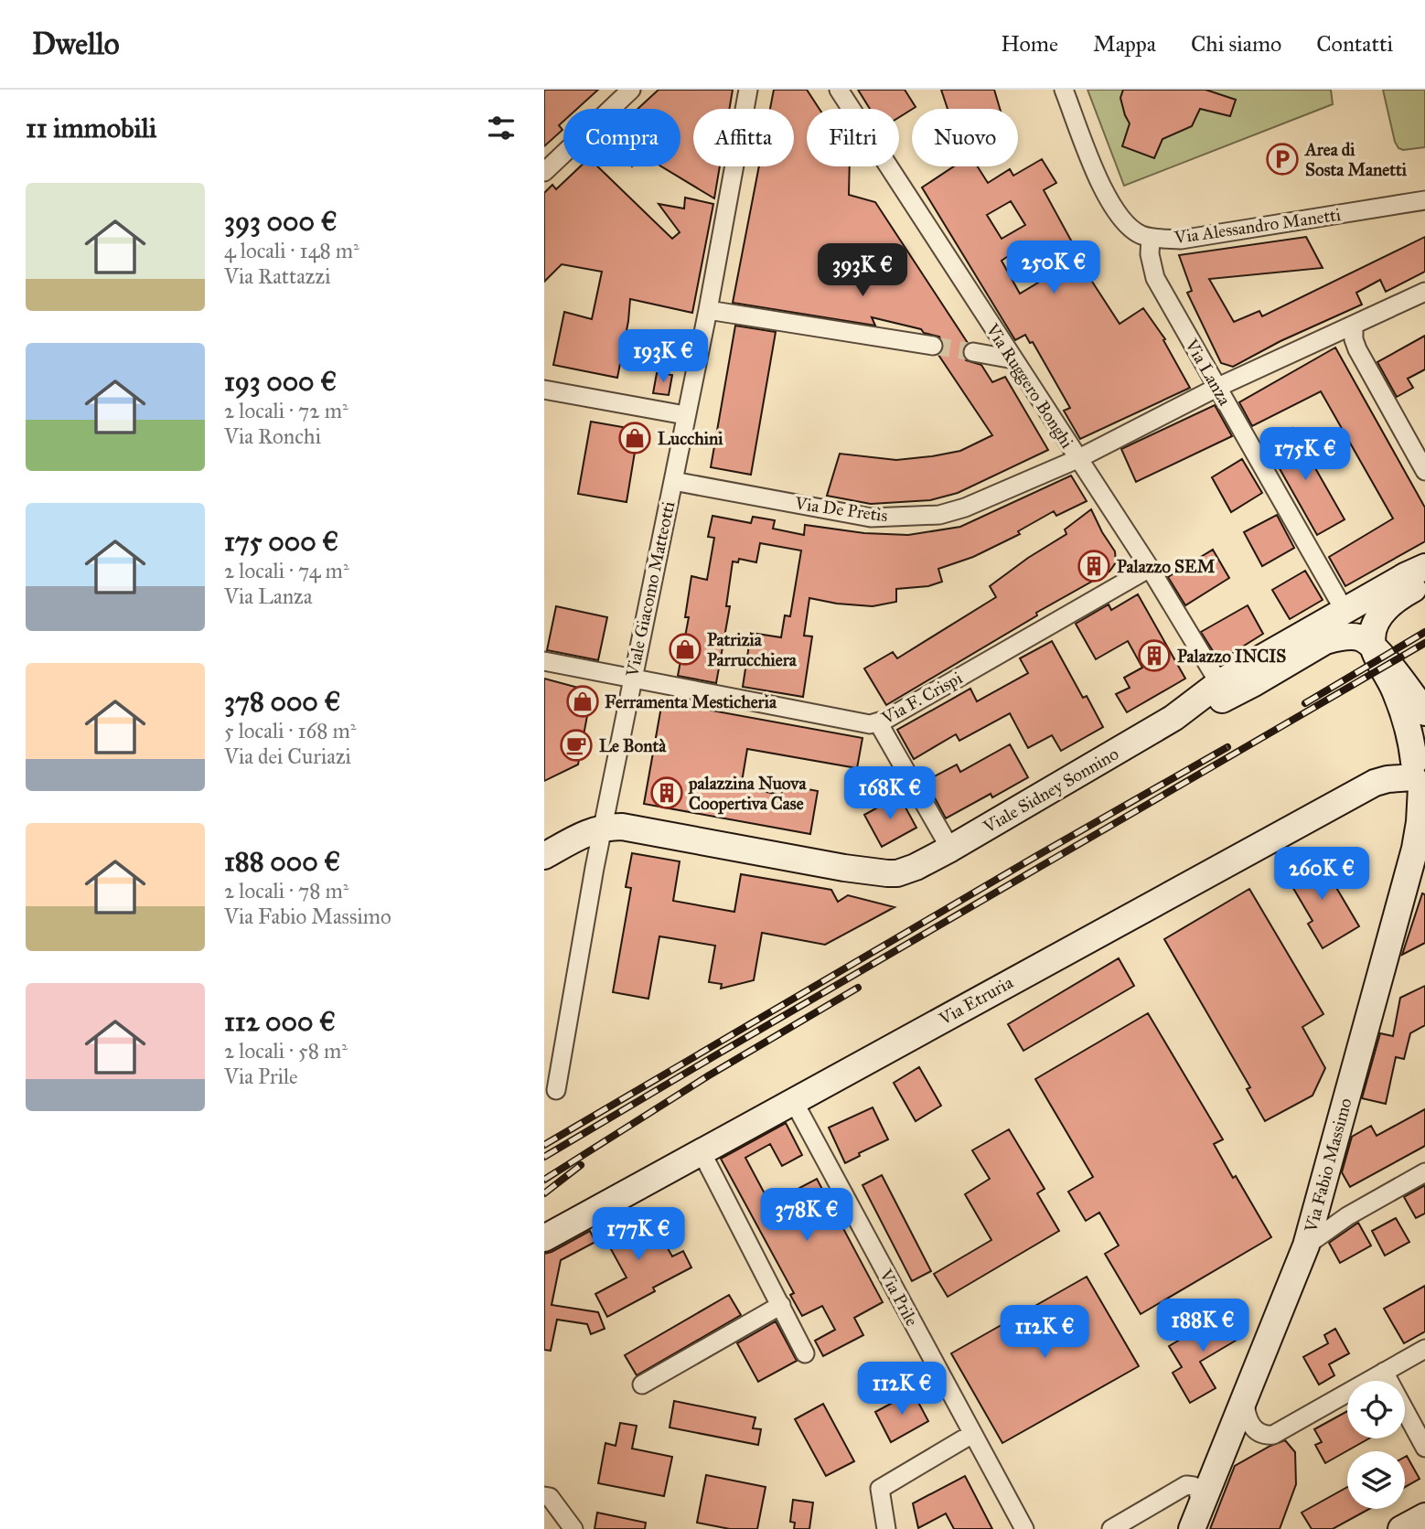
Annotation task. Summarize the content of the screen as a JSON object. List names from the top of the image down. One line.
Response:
{"streets":{"street":["Via Alessandro Manetti","Via Lanza","Via Ruggero Bonghi","Via De Pretis","Viale Giacomo Matteotti","Via F. Crispi","Viale Sidney Sonnino","Via Etruria","Via Fabio Massimo","Via Prile"]},"crossings":[["Via Alessandro Manetti","Via Lanza"],["Via Lanza","Via De Pretis"],["Via Ruggero Bonghi","Via De Pretis"],["Via Ruggero Bonghi","Via F. Crispi"],["Via Ruggero Bonghi","Viale Sidney Sonnino"],["Via De Pretis","Viale Giacomo Matteotti"],["Viale Giacomo Matteotti","Via F. Crispi"],["Viale Giacomo Matteotti","Viale Sidney Sonnino"],["Via Etruria","Via Fabio Massimo"],["Via Etruria","Via Prile"]],"places":{"parking":["Area di Sosta Manetti"],"shop":["Lucchini","Patrizia Parrucchiera","Ferramenta Mesticheria"],"building":["Palazzo SEM","Palazzo INCIS","palazzina Nuova Coopertiva Case"],"cafe":["Le Bontà"]},"page":{"header":"Dwello","nav":["Home","Mappa","Chi siamo","Contatti"],"heading":"11 immobili","chip":["Compra","Affitta","Filtri","Nuovo"],"list":[{"name":"393 000 €","note":"4 locali · 148 m² · Via Rattazzi"},{"name":"193 000 €","note":"2 locali · 72 m² · Via Ronchi"},{"name":"175 000 €","note":"2 locali · 74 m² · Via Lanza"},{"name":"378 000 €","note":"5 locali · 168 m² · Via dei Curiazi"},{"name":"188 000 €","note":"2 locali · 78 m² · Via Fabio Massimo"},{"name":"112 000 €","note":"2 locali · 58 m² · Via Prile"}],"price":["250K €","393K €","193K €","175K €","168K €","260K €","378K €","177K €","188K €","112K €","112K €"]}}
